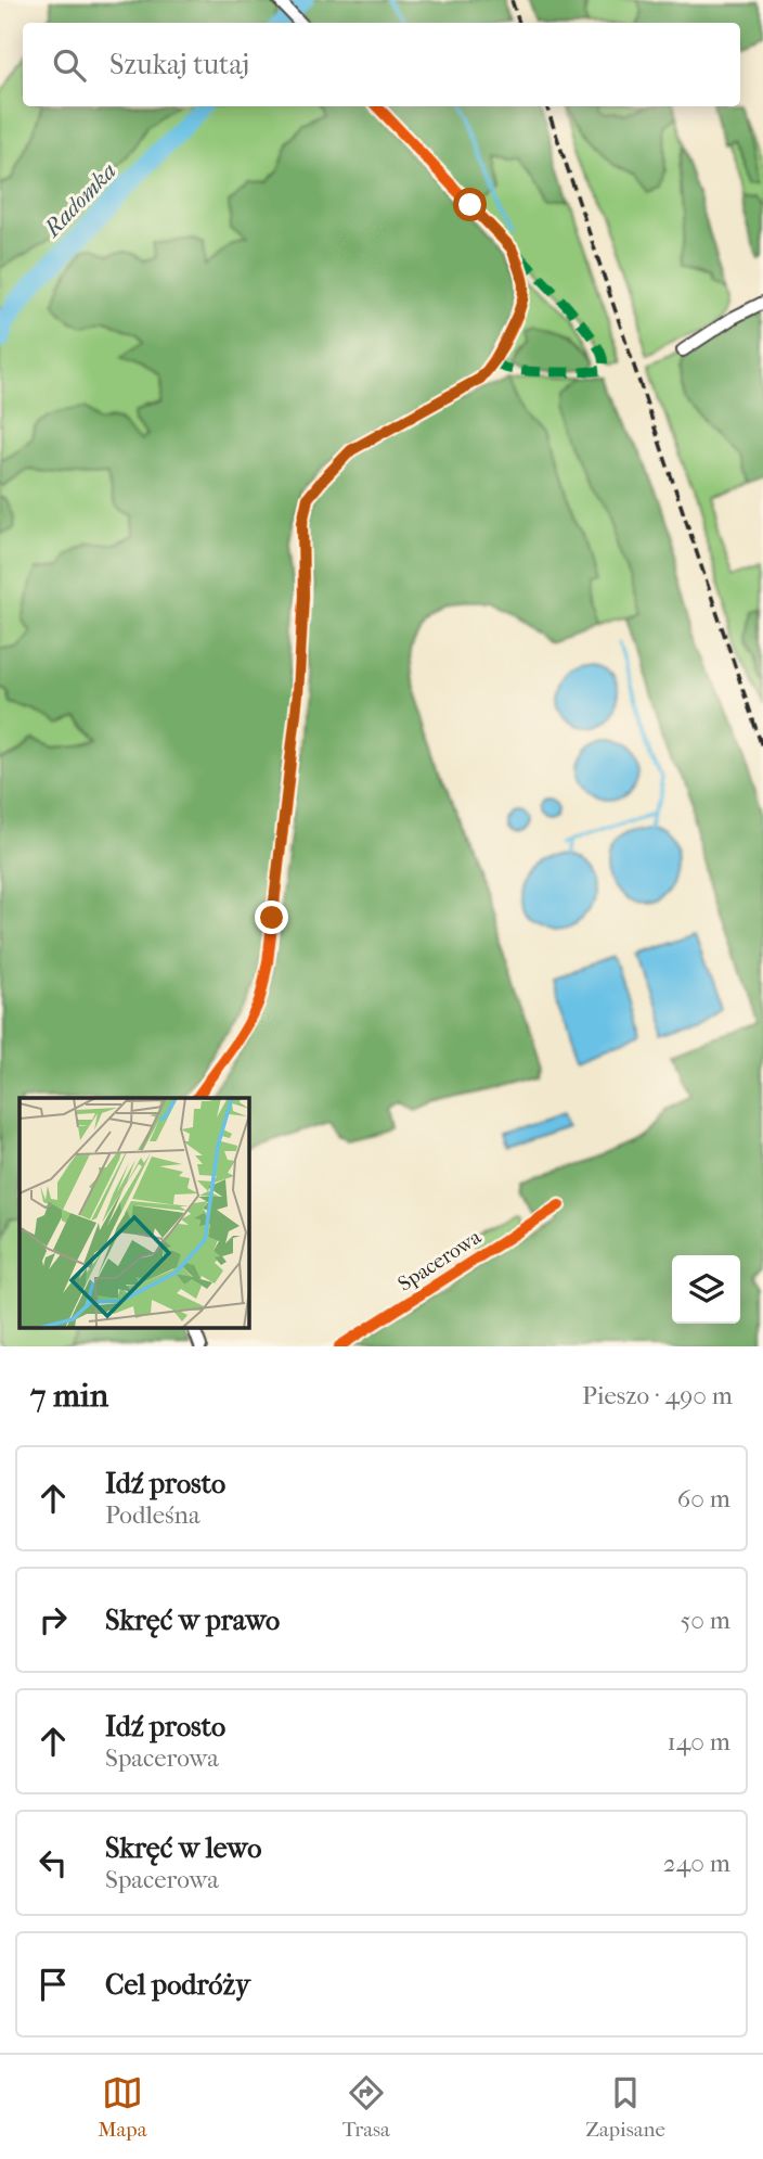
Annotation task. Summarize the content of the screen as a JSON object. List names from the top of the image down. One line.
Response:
{"streets":{"street":["Spacerowa"]},"water":["Radomka"],"page":{"search":"Szukaj tutaj","heading":["7 min","Pieszo · 490 m"],"list":[["Idź prosto","Podleśna","60 m"],["Skręć w prawo","50 m"],["Idź prosto","Spacerowa","140 m"],["Skręć w lewo","Spacerowa","240 m"],"Cel podróży"],"nav":["Mapa","Trasa","Zapisane"]}}
